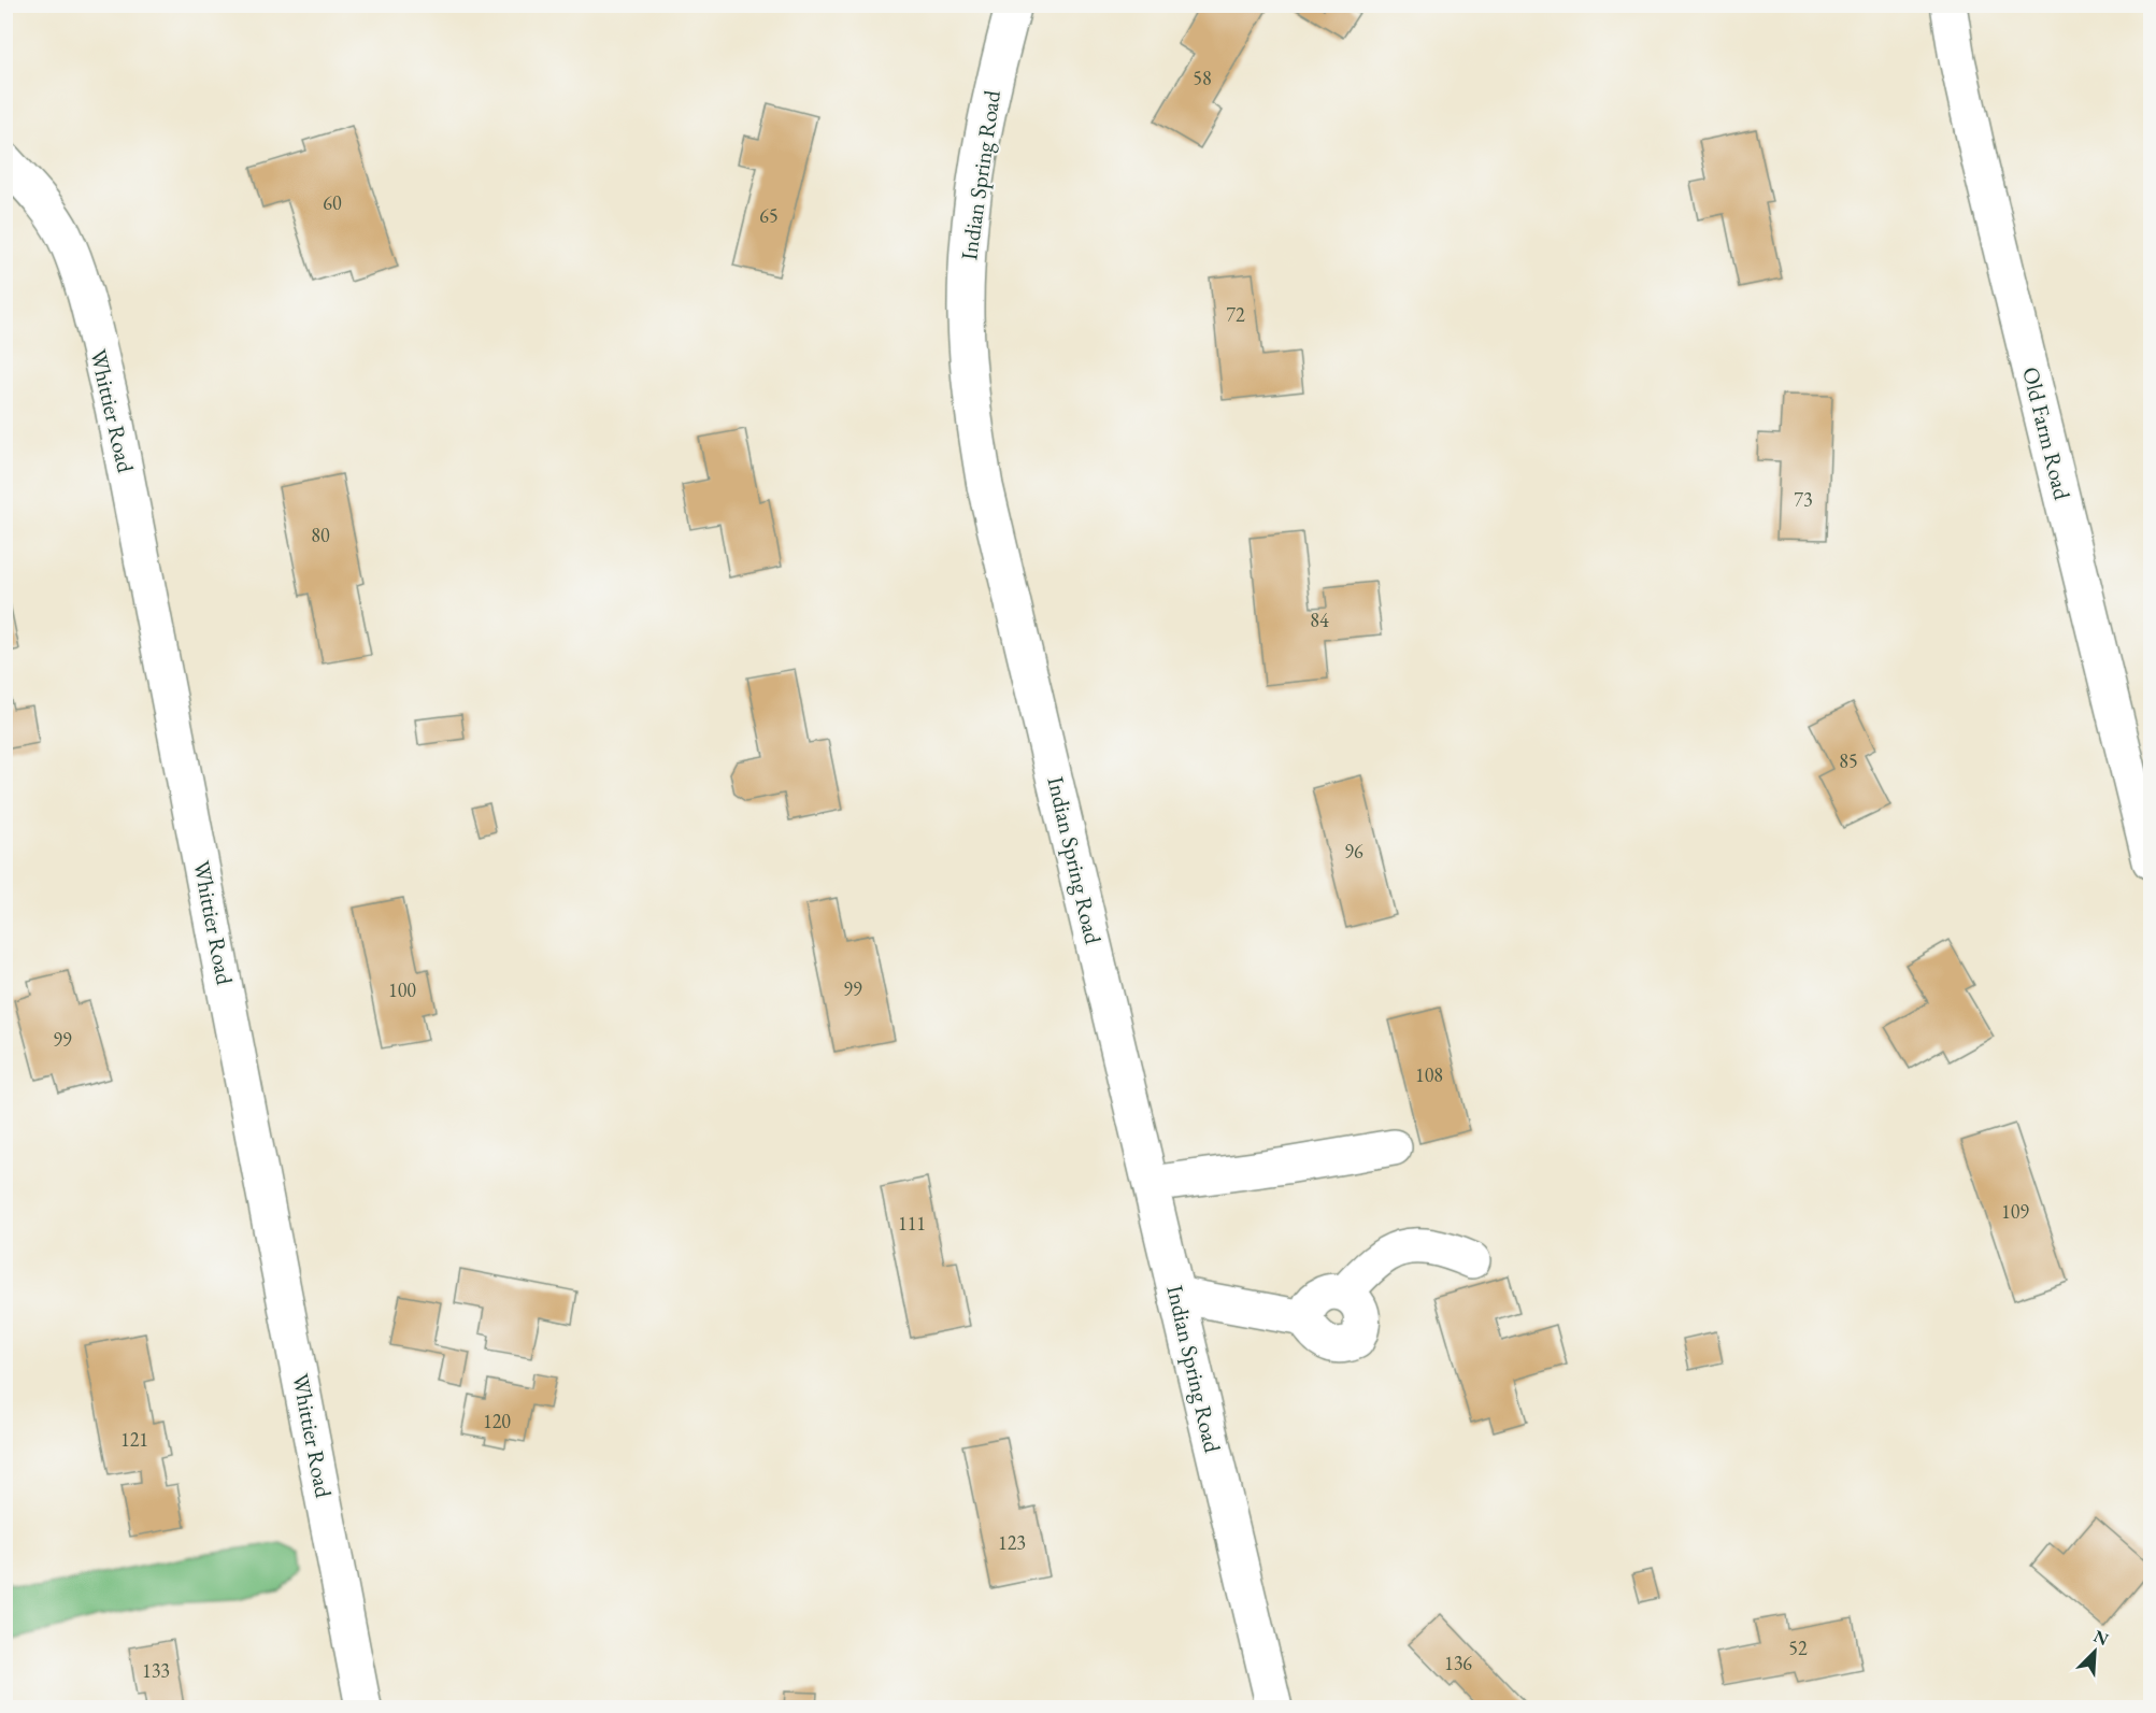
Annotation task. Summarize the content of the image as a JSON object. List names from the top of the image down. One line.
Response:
{"streets":{"street":["Indian Spring Road","Whittier Road","Old Farm Road"]},"house_numbers":["58","60","65","72","73","80","84","85","96","99","100","99","108","109","111","120","121","123","52","136","133"],"north":"top right"}
